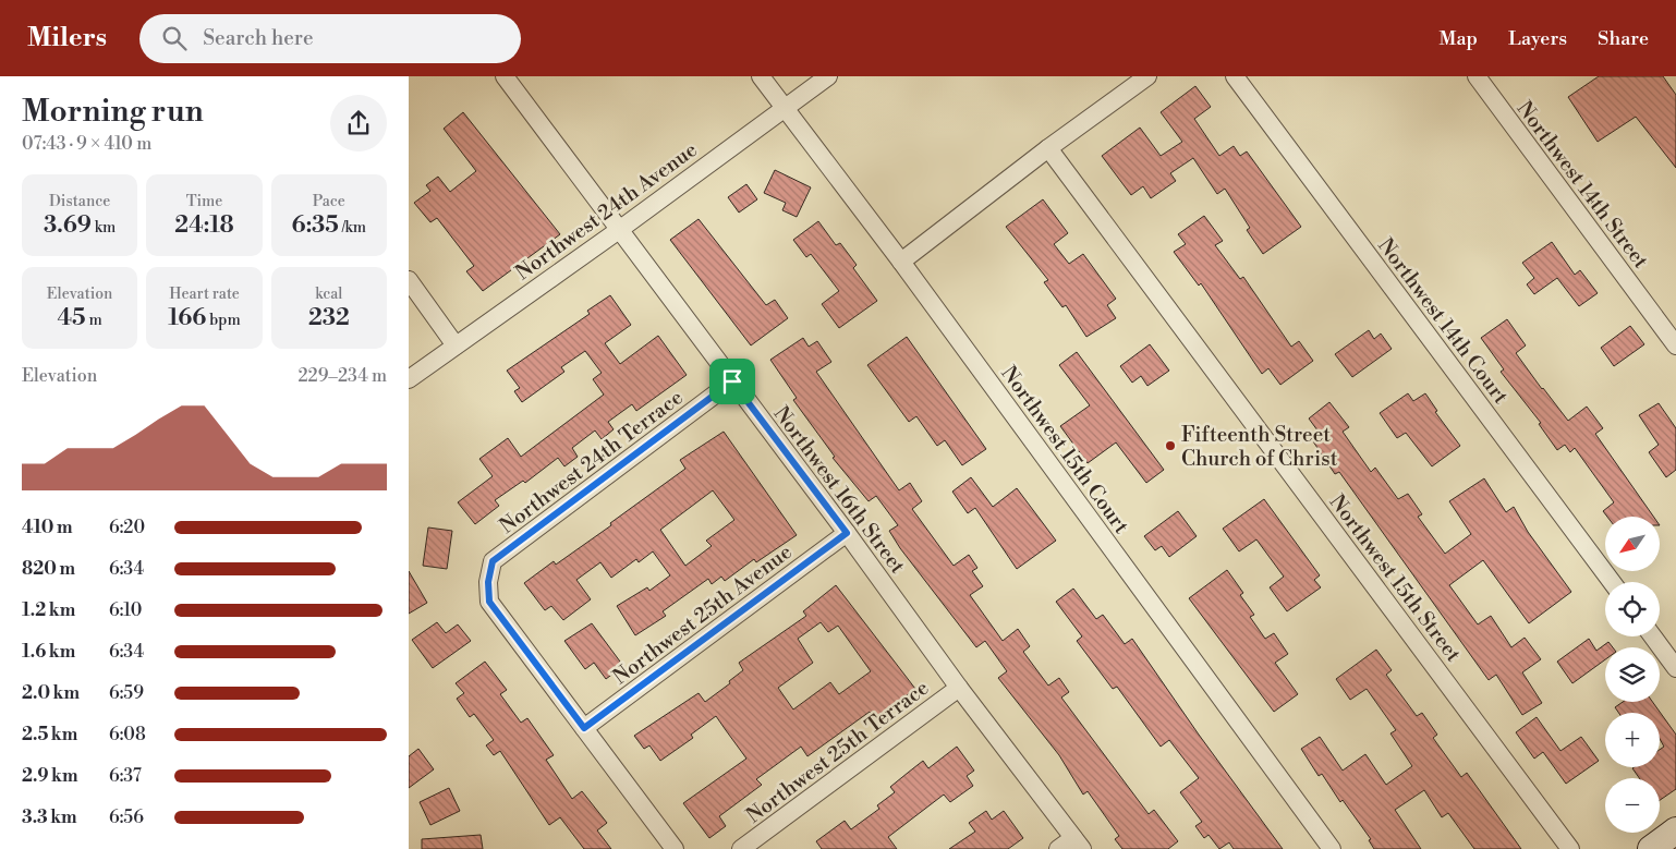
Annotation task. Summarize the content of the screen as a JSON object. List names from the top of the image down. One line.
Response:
{"streets":{"street":["Northwest 14th Street","Northwest 24th Avenue","Northwest 14th Court","Northwest 15th Court","Northwest 24th Terrace","Northwest 16th Street","Northwest 15th Street","Northwest 25th Avenue","Northwest 25th Terrace"]},"crossings":[["Northwest 24th Avenue","Northwest 15th Court"],["Northwest 24th Avenue","Northwest 16th Street"],["Northwest 24th Terrace","Northwest 16th Street"],["Northwest 24th Terrace","Northwest 25th Avenue"],["Northwest 16th Street","Northwest 25th Avenue"],["Northwest 16th Street","Northwest 25th Terrace"]],"places":["Fifteenth Street Church of Christ"],"north":"bottom left","page":{"header":"Milers","search":"Search here","nav":["Map","Layers","Share"],"heading":["Morning run","07:43 · 9 × 410 m"],"stats":[["Distance","3.69 km"],["Time","24:18"],["Pace","6:35 /km"],["Elevation","45 m"],["Heart rate","166 bpm"],["kcal","232"]],"chart":["Elevation","229–234 m"],"list":[{"name":"410 m","note":"6:20"},{"name":"820 m","note":"6:34"},{"name":"1.2 km","note":"6:10"},{"name":"1.6 km","note":"6:34"},{"name":"2.0 km","note":"6:59"},{"name":"2.5 km","note":"6:08"},{"name":"2.9 km","note":"6:37"},{"name":"3.3 km","note":"6:56"}],"map_buttons":["+","−"]}}
